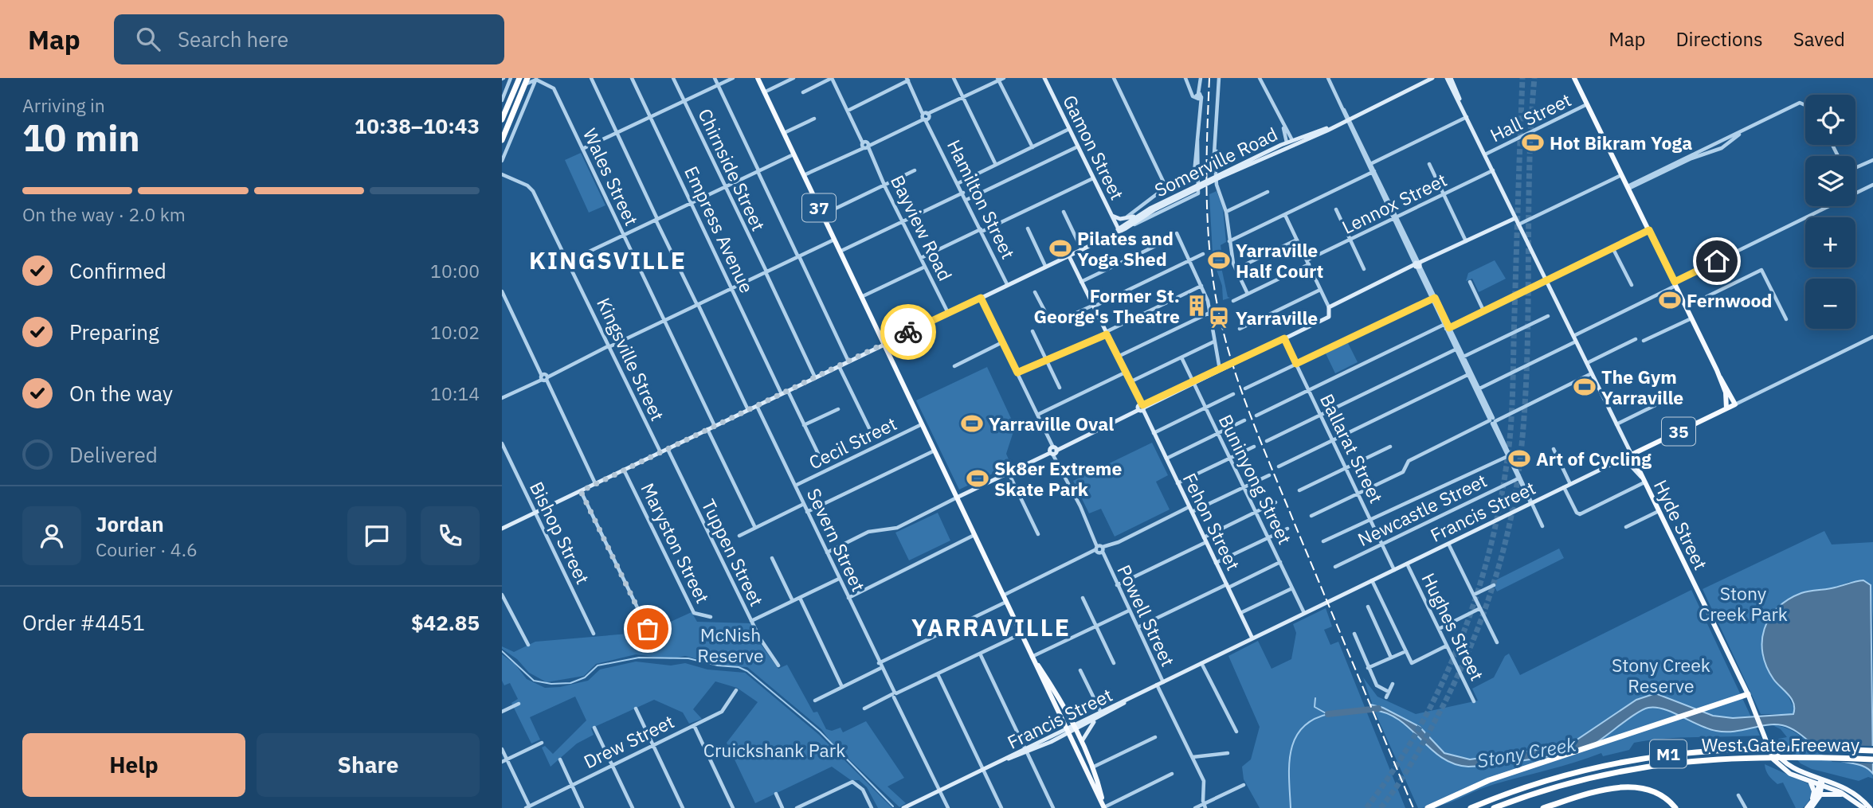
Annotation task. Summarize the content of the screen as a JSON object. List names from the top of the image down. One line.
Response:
{"streets":{"highway":["West Gate Freeway","M1"],"main road":["Gamon Street","Somerville Road","37","35","Francis Street","Fehon Street","Hyde Street"],"street":["Hall Street","Chirnside Street","Wales Street","Hamilton Street","Lennox Street","Bayview Road","Empress Avenue","Kingsville Street","Cecil Street","Ballarat Street","Buninyong Street","Newcastle Street","Bishop Street","Severn Street","Maryston Street","Tuppen Street","Powell Street","Hughes Street","Drew Street"]},"crossings":[["Hall Street","Hyde Street"],["Gamon Street","Somerville Road"],["Somerville Road","Chirnside Street"],["Somerville Road","Wales Street"],["Somerville Road","Hamilton Street"],["Somerville Road","37"],["Somerville Road","Bayview Road"],["Somerville Road","Empress Avenue"],["Somerville Road","Kingsville Street"],["Somerville Road","Fehon Street"],["Somerville Road","Bishop Street"],["Somerville Road","Severn Street"],["Somerville Road","Maryston Street"],["Somerville Road","Tuppen Street"],["Somerville Road","Powell Street"],["Lennox Street","Hyde Street"],["37","Cecil Street"],["37","Francis Street"],["Cecil Street","Severn Street"],["Ballarat Street","Newcastle Street"],["Ballarat Street","Francis Street"],["Buninyong Street","Francis Street"],["Francis Street","Fehon Street"],["Francis Street","Hyde Street"],["Francis Street","Severn Street"],["Francis Street","Powell Street"],["Francis Street","Hughes Street"]],"districts":["KINGSVILLE","YARRAVILLE"],"water":["Stony Creek"],"parks":["Stony Creek Park","McNish Reserve","Stony Creek Reserve","Cruickshank Park"],"places":{"sports":["Hot Bikram Yoga","Pilates and Yoga Shed","Yarraville Half Court","Fernwood","The Gym Yarraville","Yarraville Oval","Art of Cycling","Sk8er Extreme Skate Park"],"building":["Former St. George's Theatre"],"station":["Yarraville"]},"page":{"header":"Map","search":"Search here","nav":["Map","Directions","Saved"],"heading":["10 min","Arriving in","10:38–10:43"],"panel":["Jordan","Courier · 4.6","Order #4451","$42.85"],"map_buttons":["+","−"],"bar":"On the way · 2.0 km","list":[["Confirmed","10:00"],["Preparing","10:02"],["On the way","10:14"],"Delivered"],"buttons":["Help","Share"]}}
